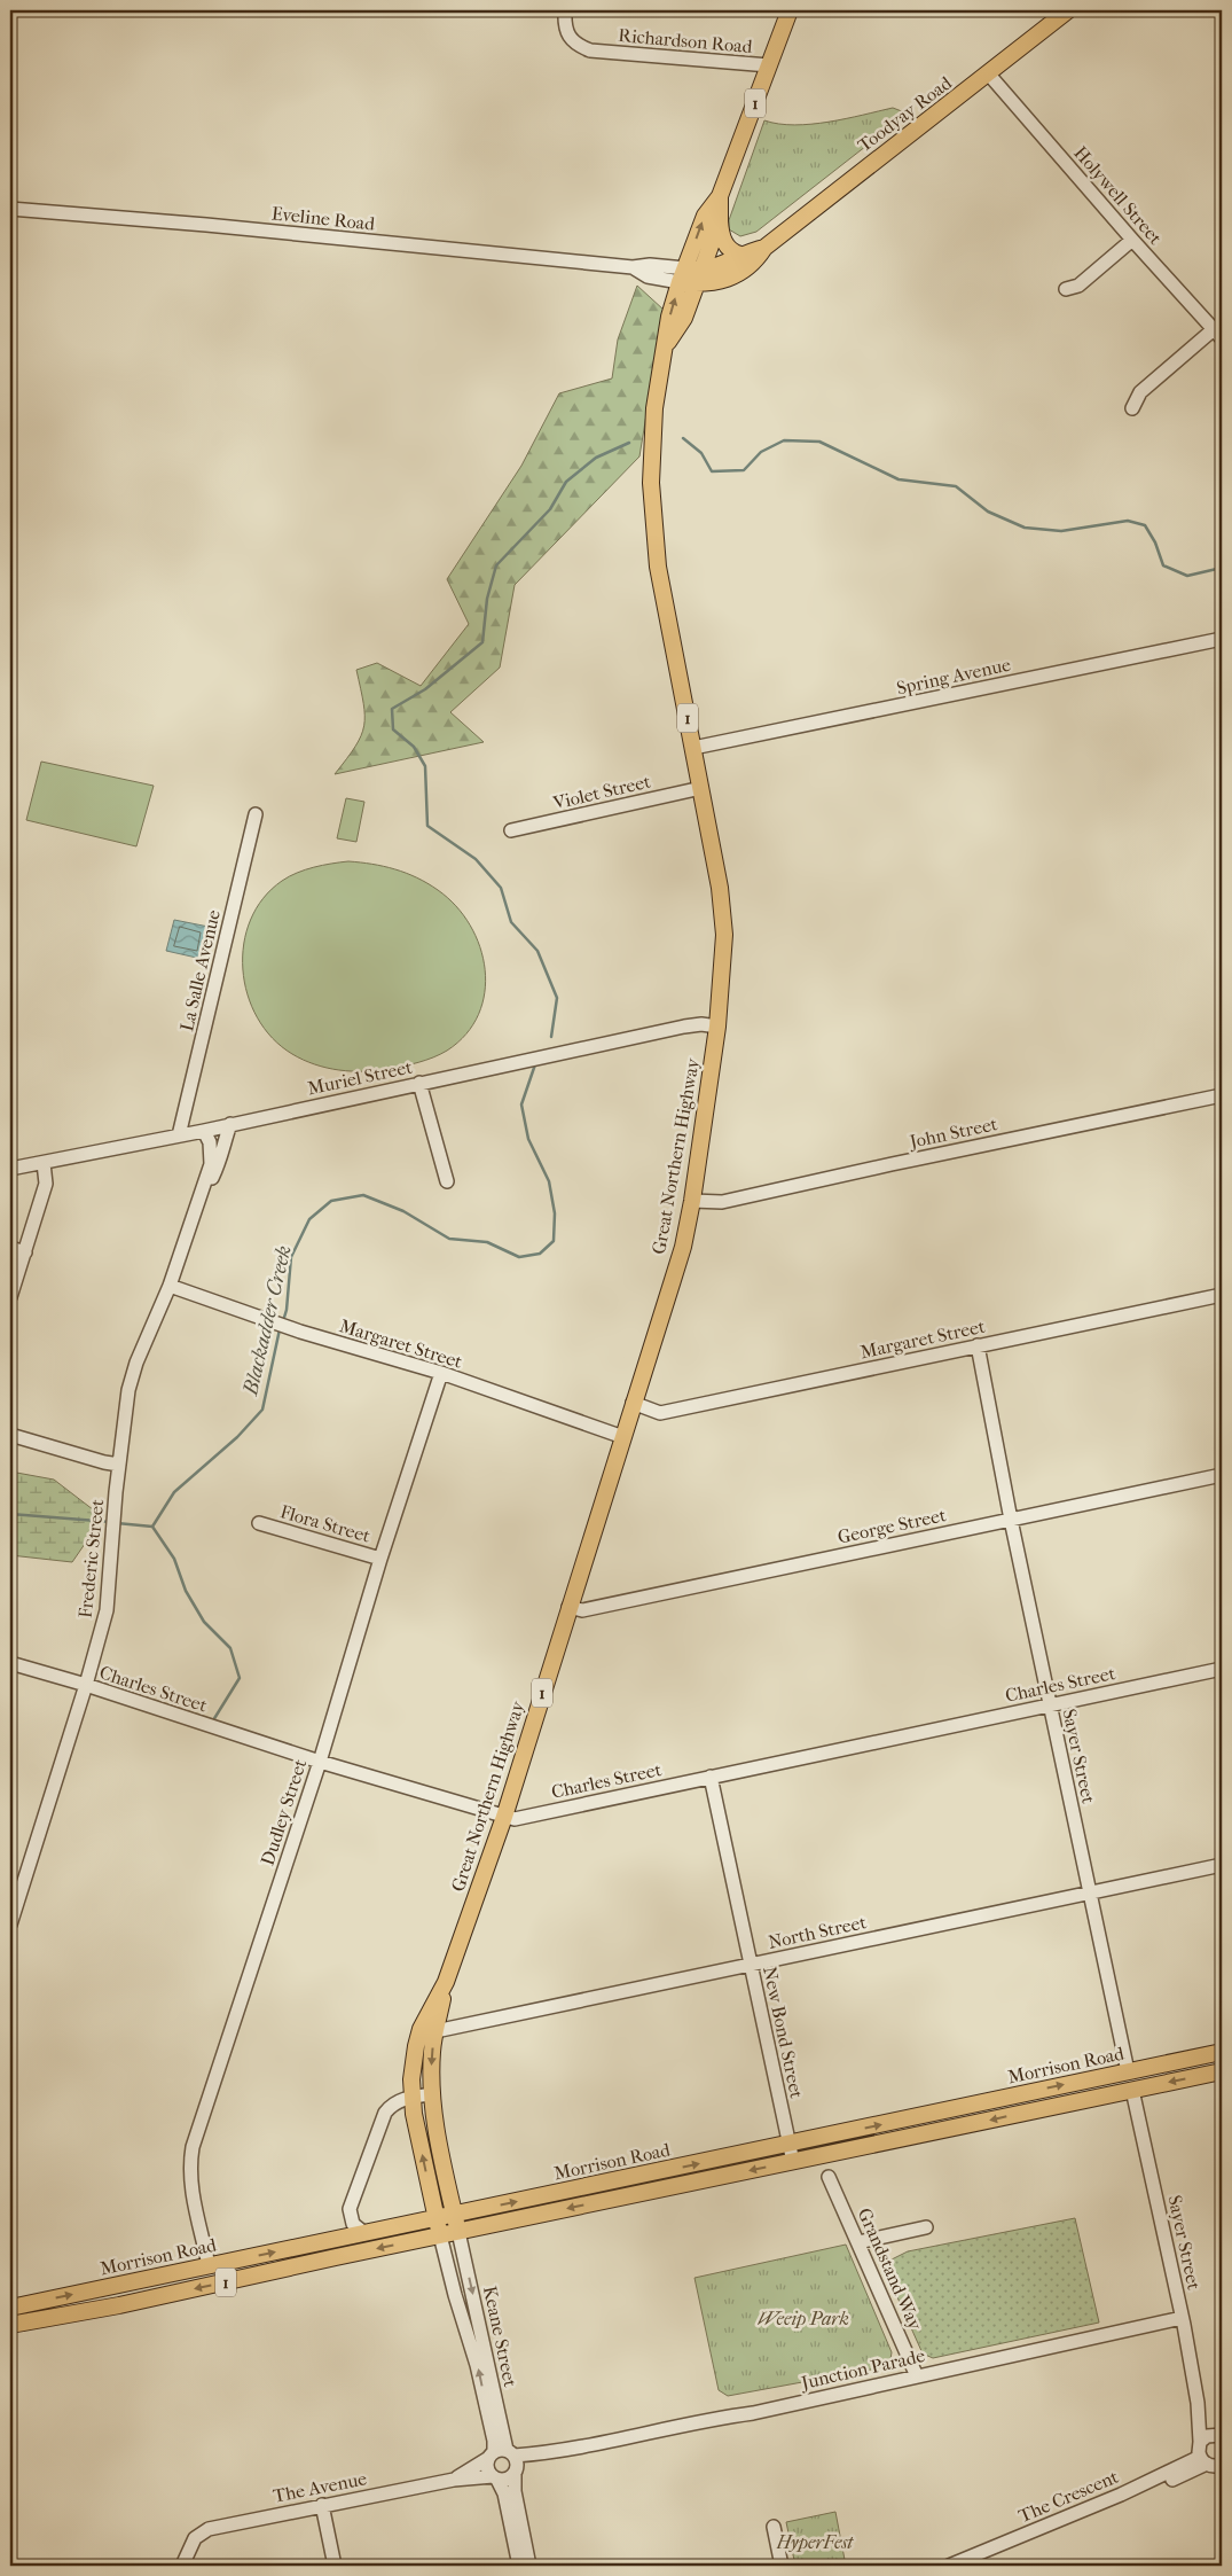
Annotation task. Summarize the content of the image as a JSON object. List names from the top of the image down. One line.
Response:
{"streets":{"main road":["1","Toodyay Road","Great Northern Highway","Morrison Road"],"street":["Richardson Road","Holywell Street","Eveline Road","Spring Avenue","Violet Street","La Salle Avenue","Muriel Street","John Street","Margaret Street","Flora Street","George Street","Frederic Street","Charles Street","Sayer Street","Dudley Street","North Street","New Bond Street","Grandstand Way","Keane Street","Junction Parade","The Avenue","The Crescent"]},"crossings":[["Richardson Road","Great Northern Highway"],["Toodyay Road","Holywell Street"],["Toodyay Road","Eveline Road"],["Toodyay Road","Great Northern Highway"],["Eveline Road","Great Northern Highway"],["Spring Avenue","Great Northern Highway"],["Violet Street","Great Northern Highway"],["La Salle Avenue","Muriel Street"],["Muriel Street","Great Northern Highway"],["Muriel Street","Frederic Street"],["John Street","Great Northern Highway"],["Great Northern Highway","Margaret Street"],["Great Northern Highway","George Street"],["Great Northern Highway","Charles Street"],["Great Northern Highway","North Street"],["Great Northern Highway","Morrison Road"],["Great Northern Highway","Keane Street"],["Margaret Street","Frederic Street"],["Margaret Street","Sayer Street"],["Margaret Street","Dudley Street"],["Flora Street","Dudley Street"],["George Street","Sayer Street"],["Frederic Street","Charles Street"],["Charles Street","Sayer Street"],["Charles Street","Dudley Street"],["Charles Street","New Bond Street"],["Sayer Street","North Street"],["Sayer Street","Morrison Road"],["Sayer Street","Junction Parade"],["Dudley Street","Morrison Road"],["North Street","New Bond Street"],["New Bond Street","Morrison Road"],["Morrison Road","Keane Street"],["Grandstand Way","Junction Parade"],["Keane Street","Junction Parade"],["Keane Street","The Avenue"],["Junction Parade","The Avenue"]],"water":["Blackadder Creek"],"parks":["Weeip Park","HyperFest"]}
